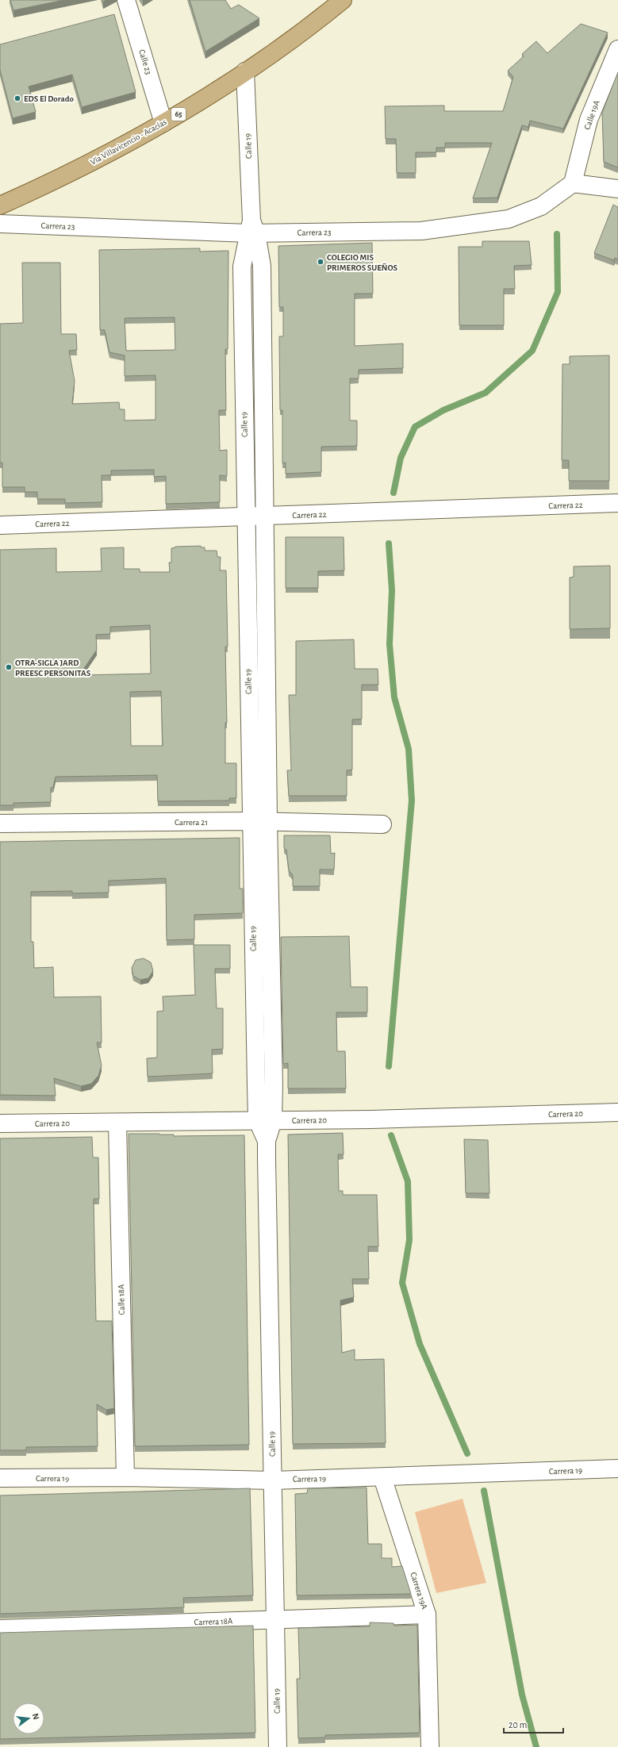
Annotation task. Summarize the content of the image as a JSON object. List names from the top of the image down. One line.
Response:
{"streets":{"main road":["65","Vía Villavicencio - Acacías"],"street":["Calle 23","Calle 19A","Calle 19","Carrera 23","Carrera 22","Carrera 21","Carrera 20","Calle 18A","Carrera 19","Carrera 19A","Carrera 18A"]},"crossings":[["Calle 23","Vía Villavicencio - Acacías"],["Calle 19A","Carrera 23"],["Vía Villavicencio - Acacías","Calle 19"],["Calle 19","Carrera 23"],["Calle 19","Carrera 22"],["Calle 19","Carrera 21"],["Calle 19","Carrera 20"],["Calle 19","Carrera 19"],["Calle 19","Carrera 18A"],["Carrera 20","Calle 18A"],["Calle 18A","Carrera 19"],["Carrera 19","Carrera 19A"],["Carrera 19A","Carrera 18A"]],"places":["EDS El Dorado","COLEGIO MIS PRIMEROS SUEÑOS","OTRA-SIGLA JARD PREESC PERSONITAS"],"scale_bar":"20 m","north":"right"}
